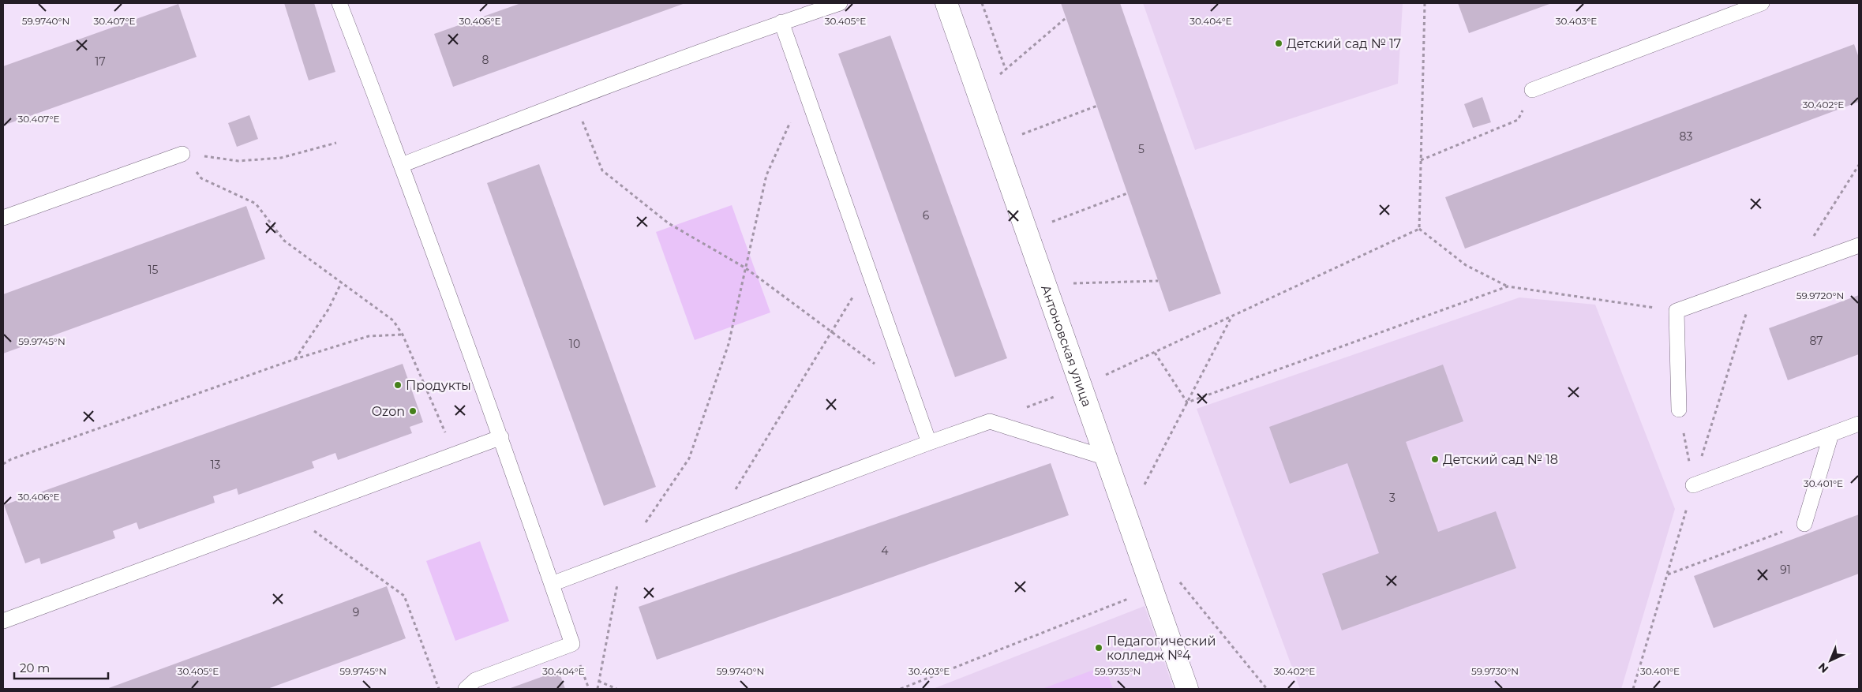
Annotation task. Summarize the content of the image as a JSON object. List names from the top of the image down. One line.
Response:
{"streets":{"street":["Антоновская улица"]},"places":["Детский сад № 17","Продукты","Ozon","Детский сад № 18","Педагогический колледж №4"],"house_numbers":["8","17","83","5","6","15","87","10","13","3","4","91","9"],"scale_bar":"20 m","north":"bottom left","coordinates":["59.9740°N","30.407°E","30.406°E","30.405°E","30.404°E","30.403°E","30.402°E","59.9720°N","59.9745°N","30.401°E","59.9735°N","59.9730°N"]}
